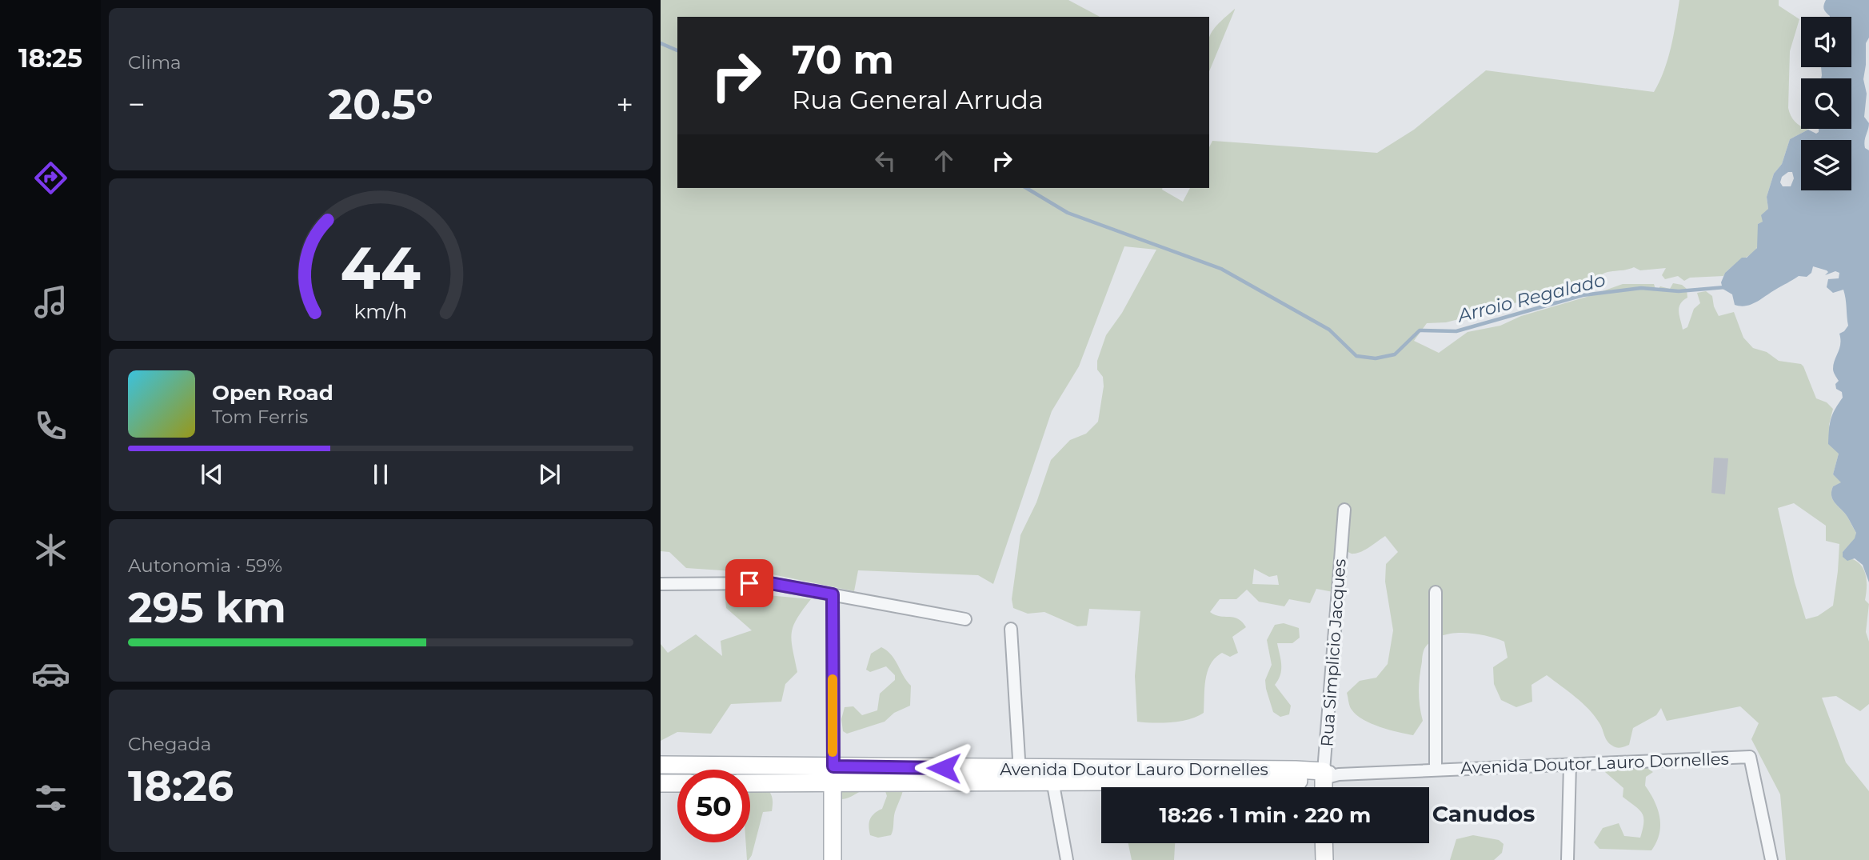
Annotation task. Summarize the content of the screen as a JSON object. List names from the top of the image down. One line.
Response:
{"streets":{"main road":["Rua Simplicio Jacques","Avenida Doutor Lauro Dornelles"]},"crossings":[["Rua Simplicio Jacques","Avenida Doutor Lauro Dornelles"]],"districts":["Canudos"],"water":["Arroio Regalado"],"page":{"tabs":"18:25","tile":["Clima",["Autonomia · 59%","295 km"],["Chegada","18:26"]],"turn":["70 m","Rua General Arruda"],"heat":["−","20.5°","+"],"song":["Open Road","Tom Ferris"],"limit":"50","trip":"18:26 · 1 min · 220 m","gauge":["44","km/h"]}}
